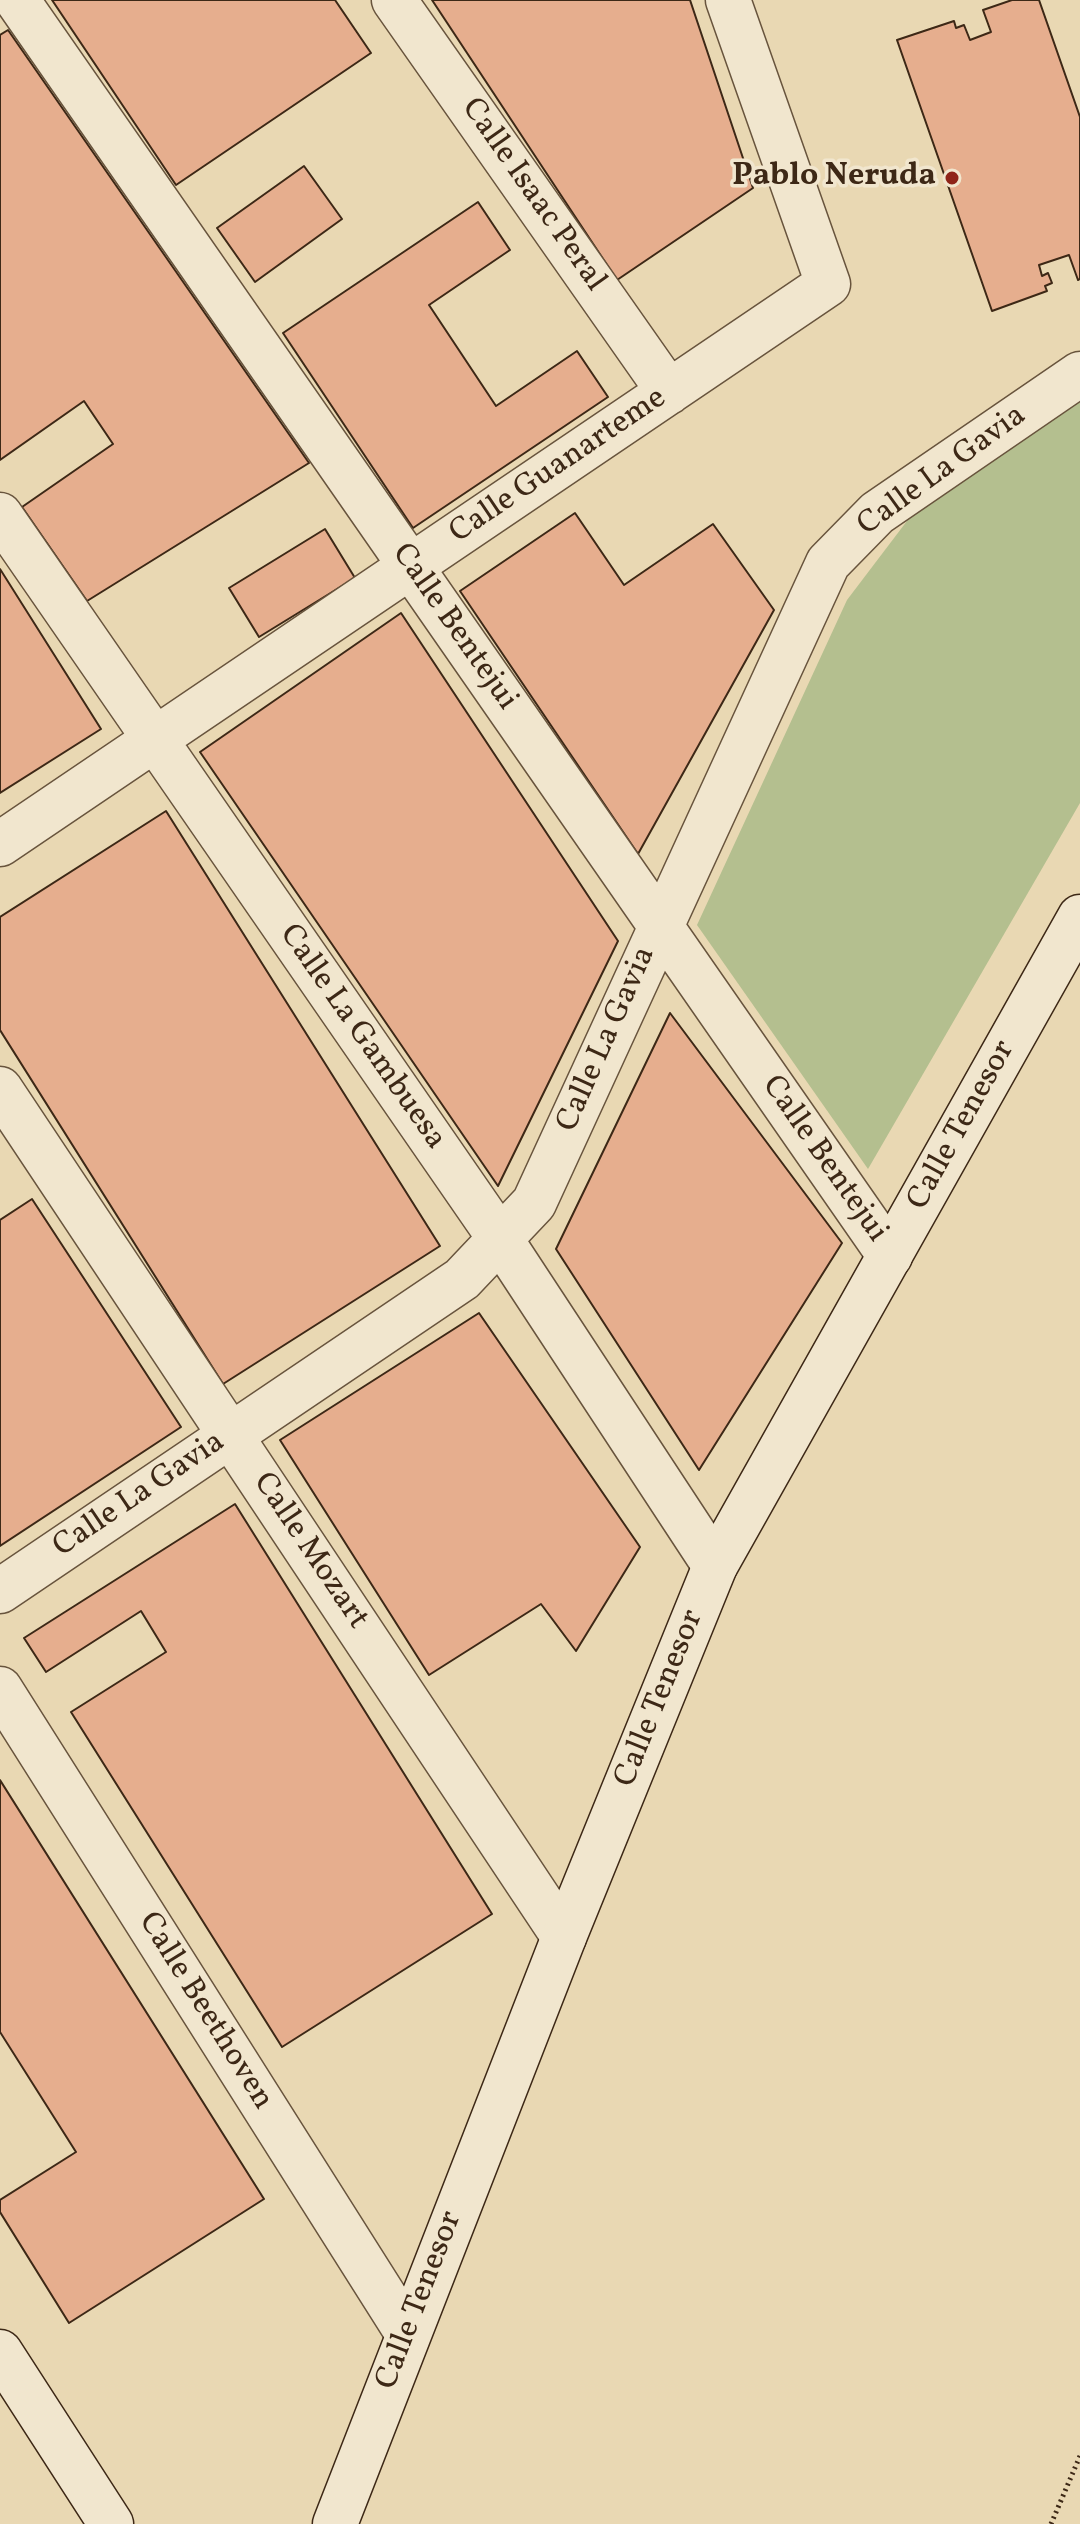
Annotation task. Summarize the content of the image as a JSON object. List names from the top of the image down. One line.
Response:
{"streets":{"street":["Calle Isaac Peral","Calle Guanarteme","Calle La Gavia","Calle Bentejui","Calle La Gambuesa","Calle Tenesor","Calle Mozart","Calle Beethoven"]},"crossings":[["Calle Isaac Peral","Calle Guanarteme"],["Calle Guanarteme","Calle Bentejui"],["Calle Guanarteme","Calle La Gambuesa"],["Calle La Gavia","Calle Bentejui"],["Calle La Gavia","Calle La Gambuesa"],["Calle La Gavia","Calle Mozart"],["Calle Bentejui","Calle Tenesor"],["Calle La Gambuesa","Calle Tenesor"],["Calle Tenesor","Calle Mozart"],["Calle Tenesor","Calle Beethoven"]],"places":["Pablo Neruda"]}
